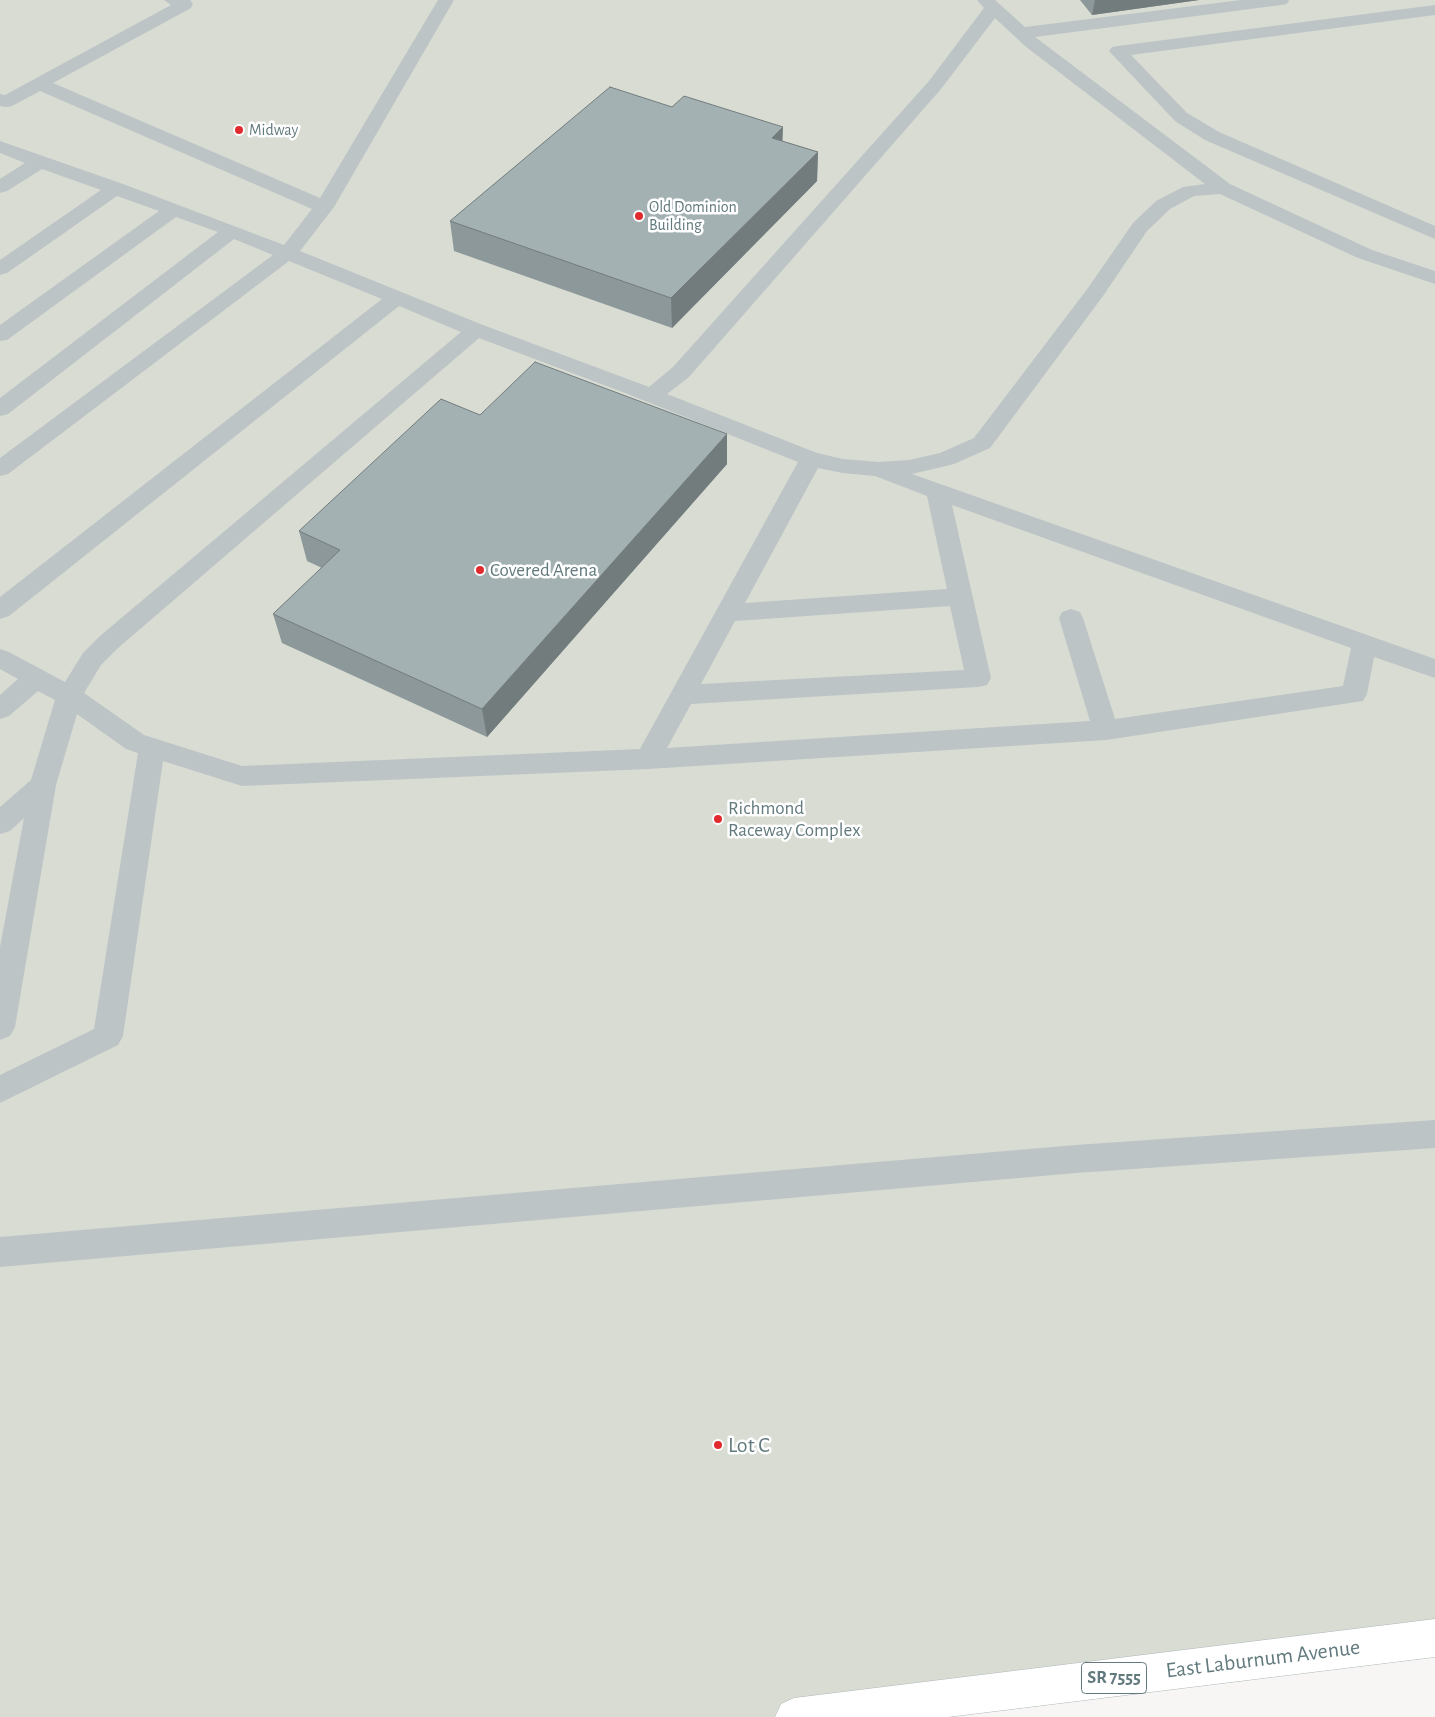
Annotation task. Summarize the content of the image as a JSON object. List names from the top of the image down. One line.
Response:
{"streets":{"main road":["East Laburnum Avenue","SR 7555"]},"places":["Midway","Old Dominion Building","Covered Arena","Richmond Raceway Complex","Lot C"]}
